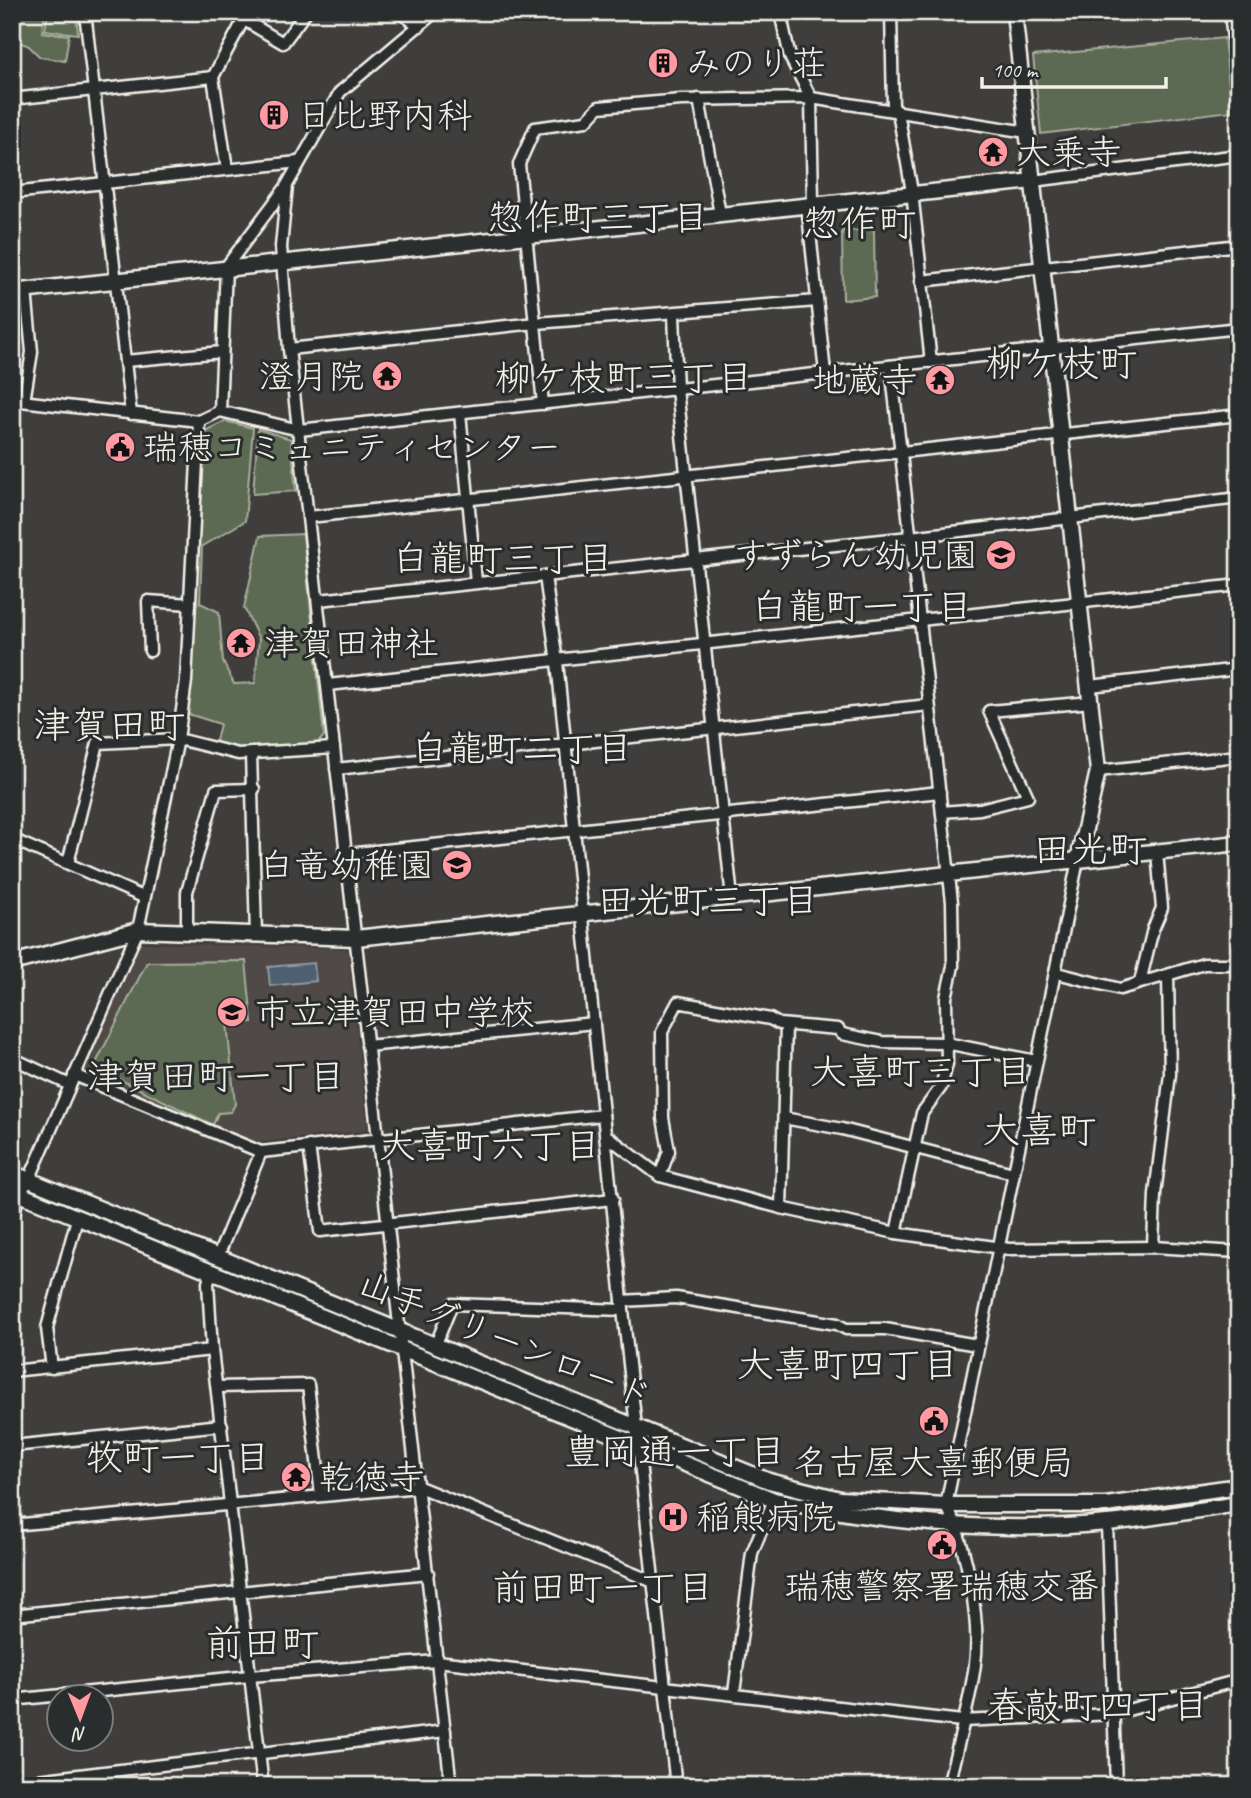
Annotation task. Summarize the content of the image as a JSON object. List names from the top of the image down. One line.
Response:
{"streets":{"street":["山手グリーンロード"]},"districts":["惣作町三丁目","惣作町","柳ケ枝町","柳ケ枝町三丁目","白龍町三丁目","白龍町一丁目","津賀田町","白龍町二丁目","田光町","田光町三丁目","大喜町三丁目","津賀田町一丁目","大喜町","大喜町六丁目","大喜町四丁目","豊岡通一丁目","牧町一丁目","前田町一丁目","前田町","春敲町四丁目"],"places":{"building":["みのり荘","日比野内科"],"temple":["大乗寺","澄月院","地蔵寺","津賀田神社","乾徳寺"],"public building":["瑞穂コミュニティセンター","名古屋大喜郵便局","瑞穂警察署瑞穂交番"],"school or university":["すずらん幼児園","白竜幼稚園","市立津賀田中学校"],"hospital":["稲熊病院"]},"scale_bar":"100 m","north":"bottom"}
